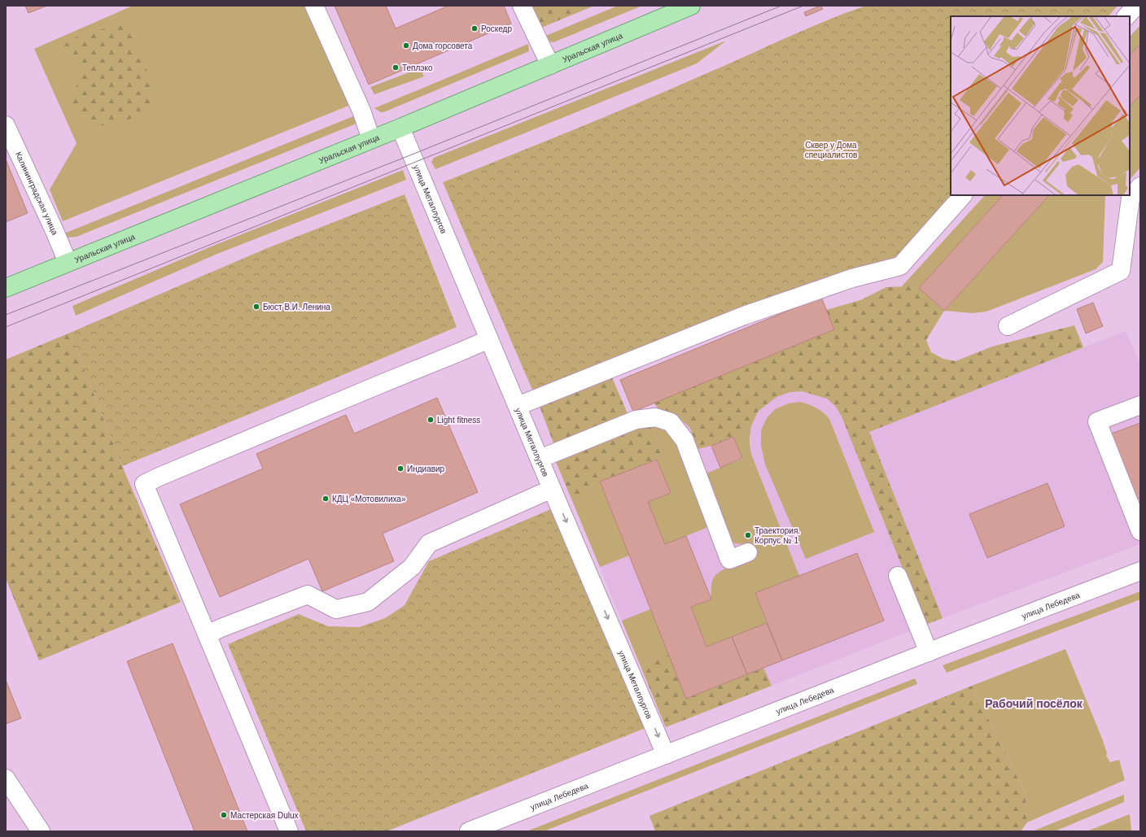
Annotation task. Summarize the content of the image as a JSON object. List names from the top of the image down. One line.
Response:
{"streets":{"main road":["Уральская улица"],"street":["Калининградская улица","улица Металлургов","улица Лебедева"]},"crossings":[["Уральская улица","Калининградская улица"],["Уральская улица","улица Металлургов"],["улица Металлургов","улица Лебедева"]],"one_way":["улица Металлургов"],"districts":["Рабочий посёлок"],"parks":["Сквер у Дома специалистов"],"places":["Роскедр","Дома горсовета","Теплэко","Бюст В.И. Ленина","Light fitness","Индиавир","КДЦ «Мотовилиха»","Траектория. Корпус № 1","Мастерская Dulux"]}
